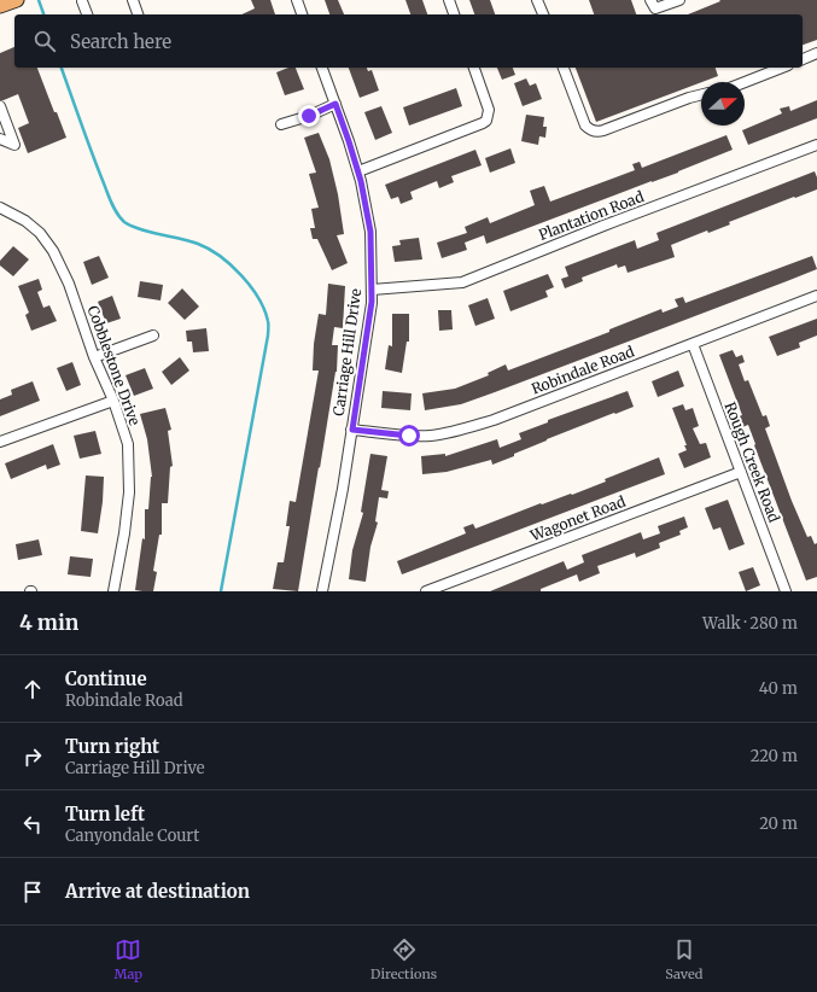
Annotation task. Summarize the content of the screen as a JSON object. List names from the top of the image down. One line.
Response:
{"streets":{"street":["Plantation Road","Carriage Hill Drive","Cobblestone Drive","Robindale Road","Rough Creek Road","Wagonet Road"]},"crossings":[["Plantation Road","Carriage Hill Drive"],["Carriage Hill Drive","Robindale Road"],["Robindale Road","Rough Creek Road"],["Rough Creek Road","Wagonet Road"]],"north":"right","page":{"search":"Search here","heading":["4 min","Walk · 280 m"],"list":[["Continue","Robindale Road","40 m"],["Turn right","Carriage Hill Drive","220 m"],["Turn left","Canyondale Court","20 m"],"Arrive at destination"],"nav":["Map","Directions","Saved"]}}
